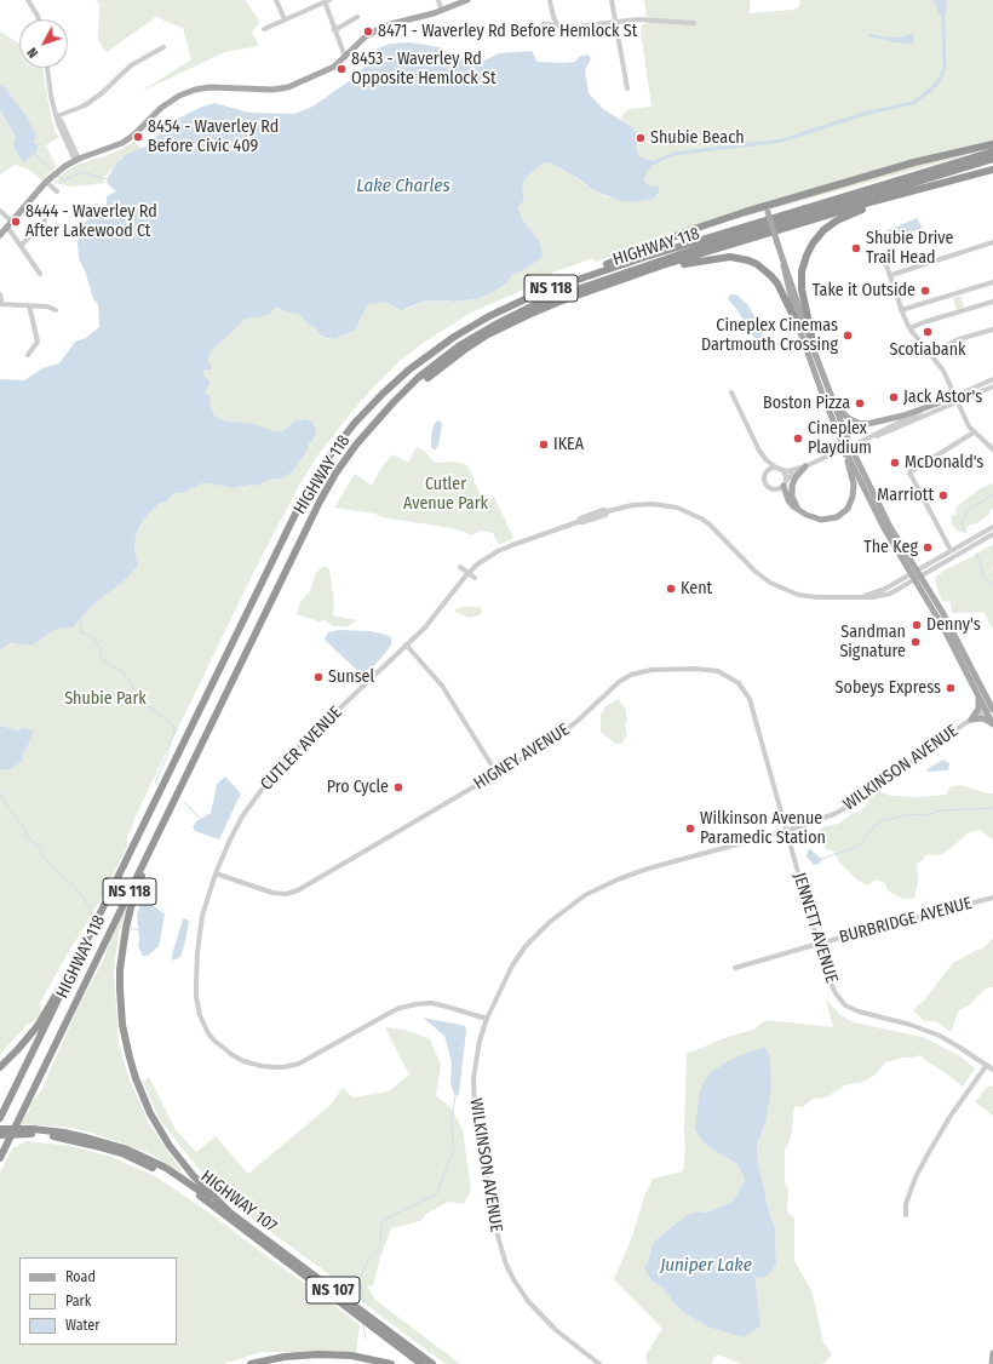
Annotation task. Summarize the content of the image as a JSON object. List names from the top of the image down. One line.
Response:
{"streets":{"highway":["HIGHWAY 118","NS 118","HIGHWAY 107","NS 107"],"street":["CUTLER AVENUE","HIGNEY AVENUE","WILKINSON AVENUE","BURBRIDGE AVENUE","JENNETT AVENUE"]},"crossings":[["CUTLER AVENUE","HIGNEY AVENUE"],["CUTLER AVENUE","WILKINSON AVENUE"],["HIGNEY AVENUE","WILKINSON AVENUE"],["HIGNEY AVENUE","JENNETT AVENUE"],["WILKINSON AVENUE","JENNETT AVENUE"],["BURBRIDGE AVENUE","JENNETT AVENUE"]],"water":["Lake Charles","Juniper Lake"],"parks":["Cutler Avenue Park","Shubie Park"],"places":["8471 - Waverley Rd Before Hemlock St","8453 - Waverley Rd Opposite Hemlock St","8454 - Waverley Rd Before Civic 409","Shubie Beach","8444 - Waverley Rd After Lakewood Ct","Shubie Drive Trail Head","Take it Outside","Scotiabank","Cineplex Cinemas Dartmouth Crossing","Jack Astor's","Boston Pizza","Cineplex Playdium","IKEA","McDonald's","Marriott","The Keg","Kent","Denny's","Sandman Signature","Sunsel","Sobeys Express","Pro Cycle","Wilkinson Avenue Paramedic Station"],"legend":["Road","Park","Water"],"north":"bottom left"}
